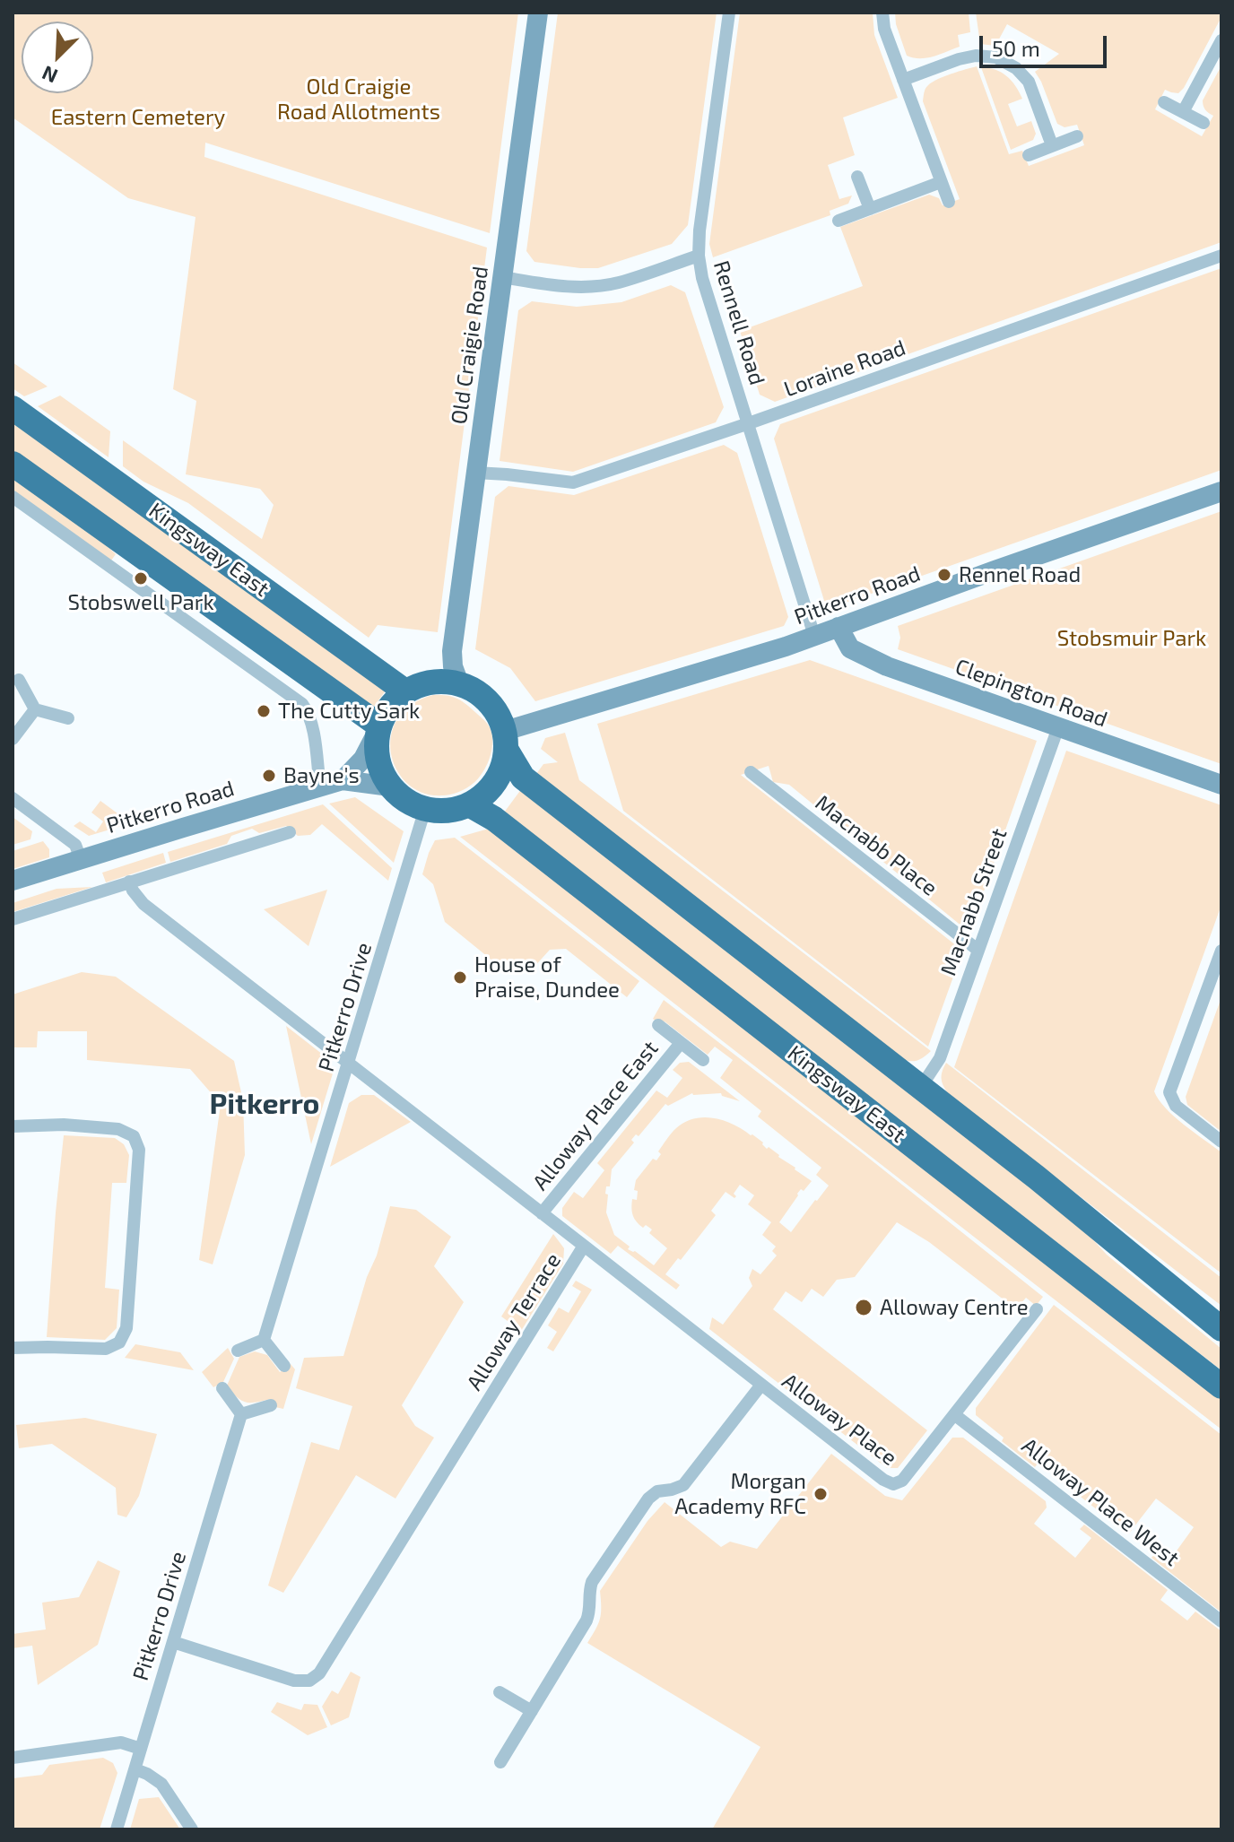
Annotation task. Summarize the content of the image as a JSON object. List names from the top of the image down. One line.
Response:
{"streets":{"highway":["Kingsway East"],"street":["Rennell Road","Old Craigie Road","Loraine Road","Pitkerro Road","Clepington Road","Macnabb Place","Macnabb Street","Pitkerro Drive","Alloway Place East","Alloway Terrace","Alloway Place","Alloway Place West"]},"crossings":[["Rennell Road","Loraine Road"],["Rennell Road","Pitkerro Road"],["Old Craigie Road","Loraine Road"],["Old Craigie Road","Kingsway East"],["Old Craigie Road","Pitkerro Road"],["Old Craigie Road","Pitkerro Drive"],["Kingsway East","Pitkerro Road"],["Kingsway East","Pitkerro Drive"],["Pitkerro Road","Clepington Road"],["Pitkerro Road","Pitkerro Drive"],["Clepington Road","Macnabb Street"],["Macnabb Place","Macnabb Street"],["Pitkerro Drive","Alloway Terrace"],["Alloway Place East","Alloway Terrace"],["Alloway Terrace","Alloway Place"],["Alloway Place","Alloway Place West"]],"districts":["Pitkerro"],"parks":["Old Craigie Road Allotments","Eastern Cemetery","Stobsmuir Park"],"places":["Rennel Road","Stobswell Park","The Cutty Sark","Bayne's","House of Praise, Dundee","Alloway Centre","Morgan Academy RFC"],"scale_bar":"50 m","north":"bottom left"}
